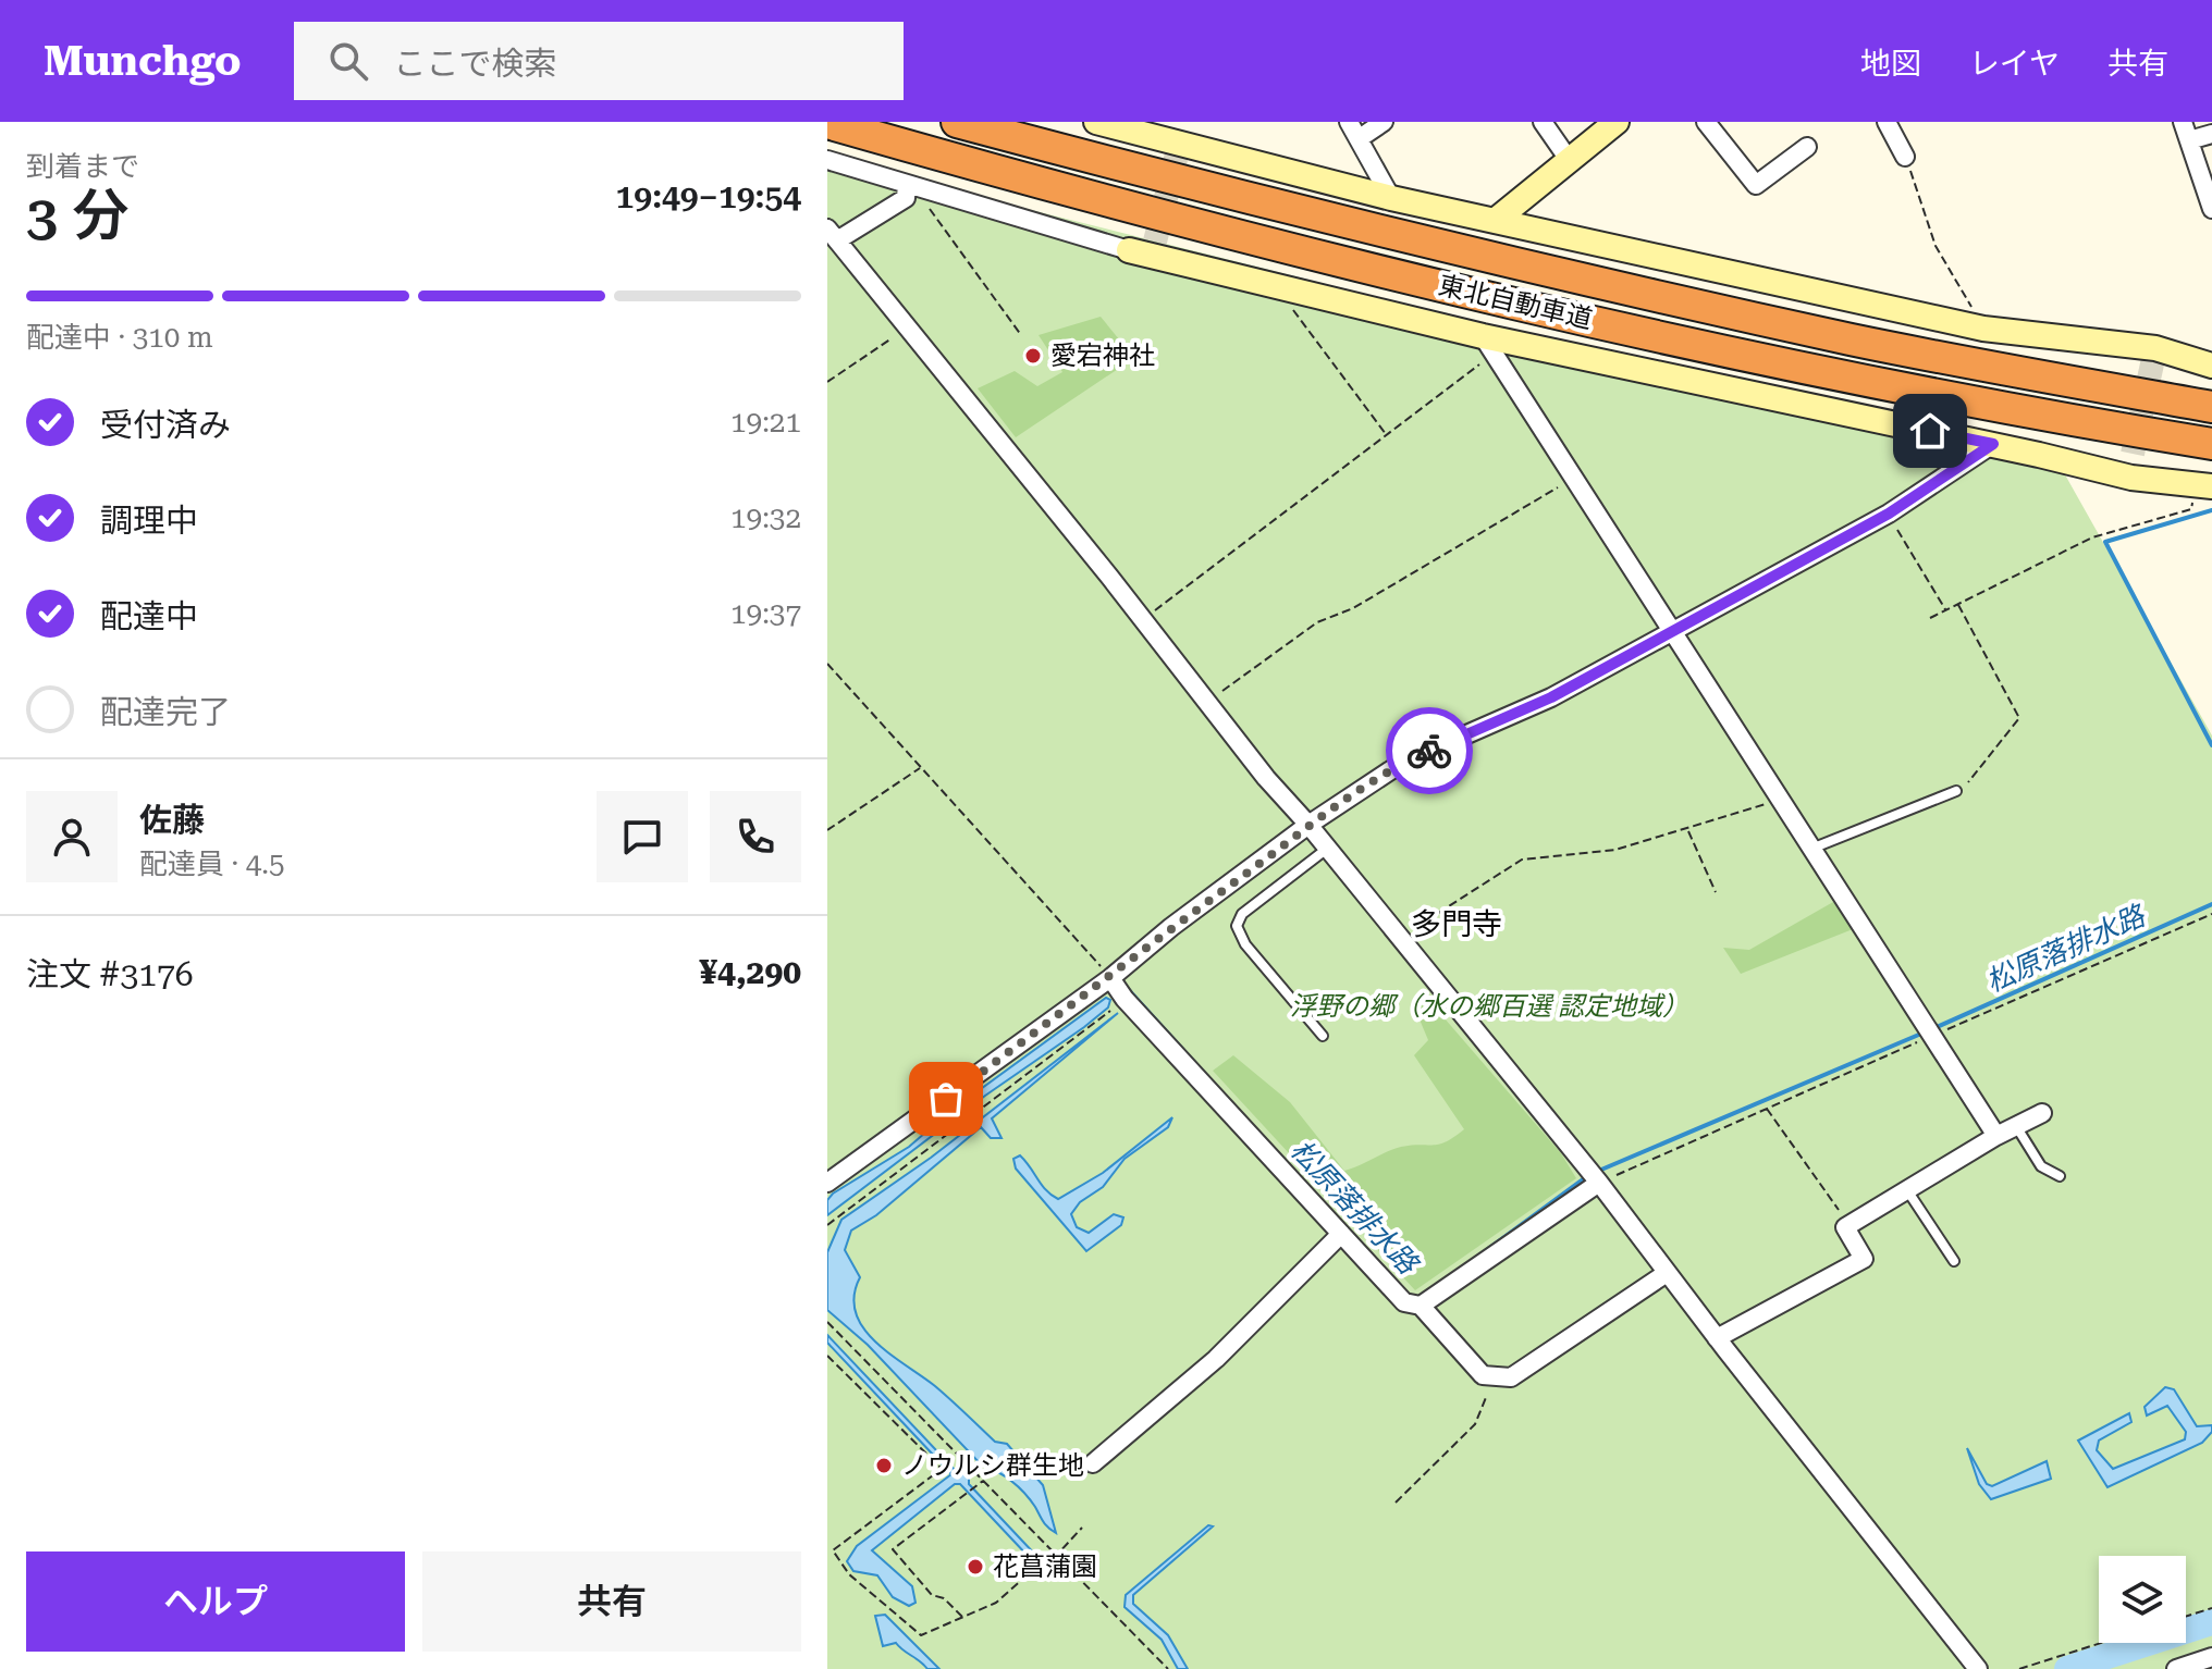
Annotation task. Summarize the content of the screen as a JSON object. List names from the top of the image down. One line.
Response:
{"streets":{"highway":["東北自動車道"]},"districts":["多門寺"],"water":["松原落排水路"],"parks":["浮野の郷（水の郷百選 認定地域）"],"places":["愛宕神社","ノウルシ群生地","花菖蒲園"],"page":{"header":"Munchgo","search":"ここで検索","nav":["地図","レイヤ","共有"],"heading":["3 分","到着まで","19:49–19:54"],"panel":["佐藤","配達員 · 4.5","注文 #3176","¥4,290"],"bar":"配達中 · 310 m","list":[["受付済み","19:21"],["調理中","19:32"],["配達中","19:37"],"配達完了"],"buttons":["ヘルプ","共有"]}}
